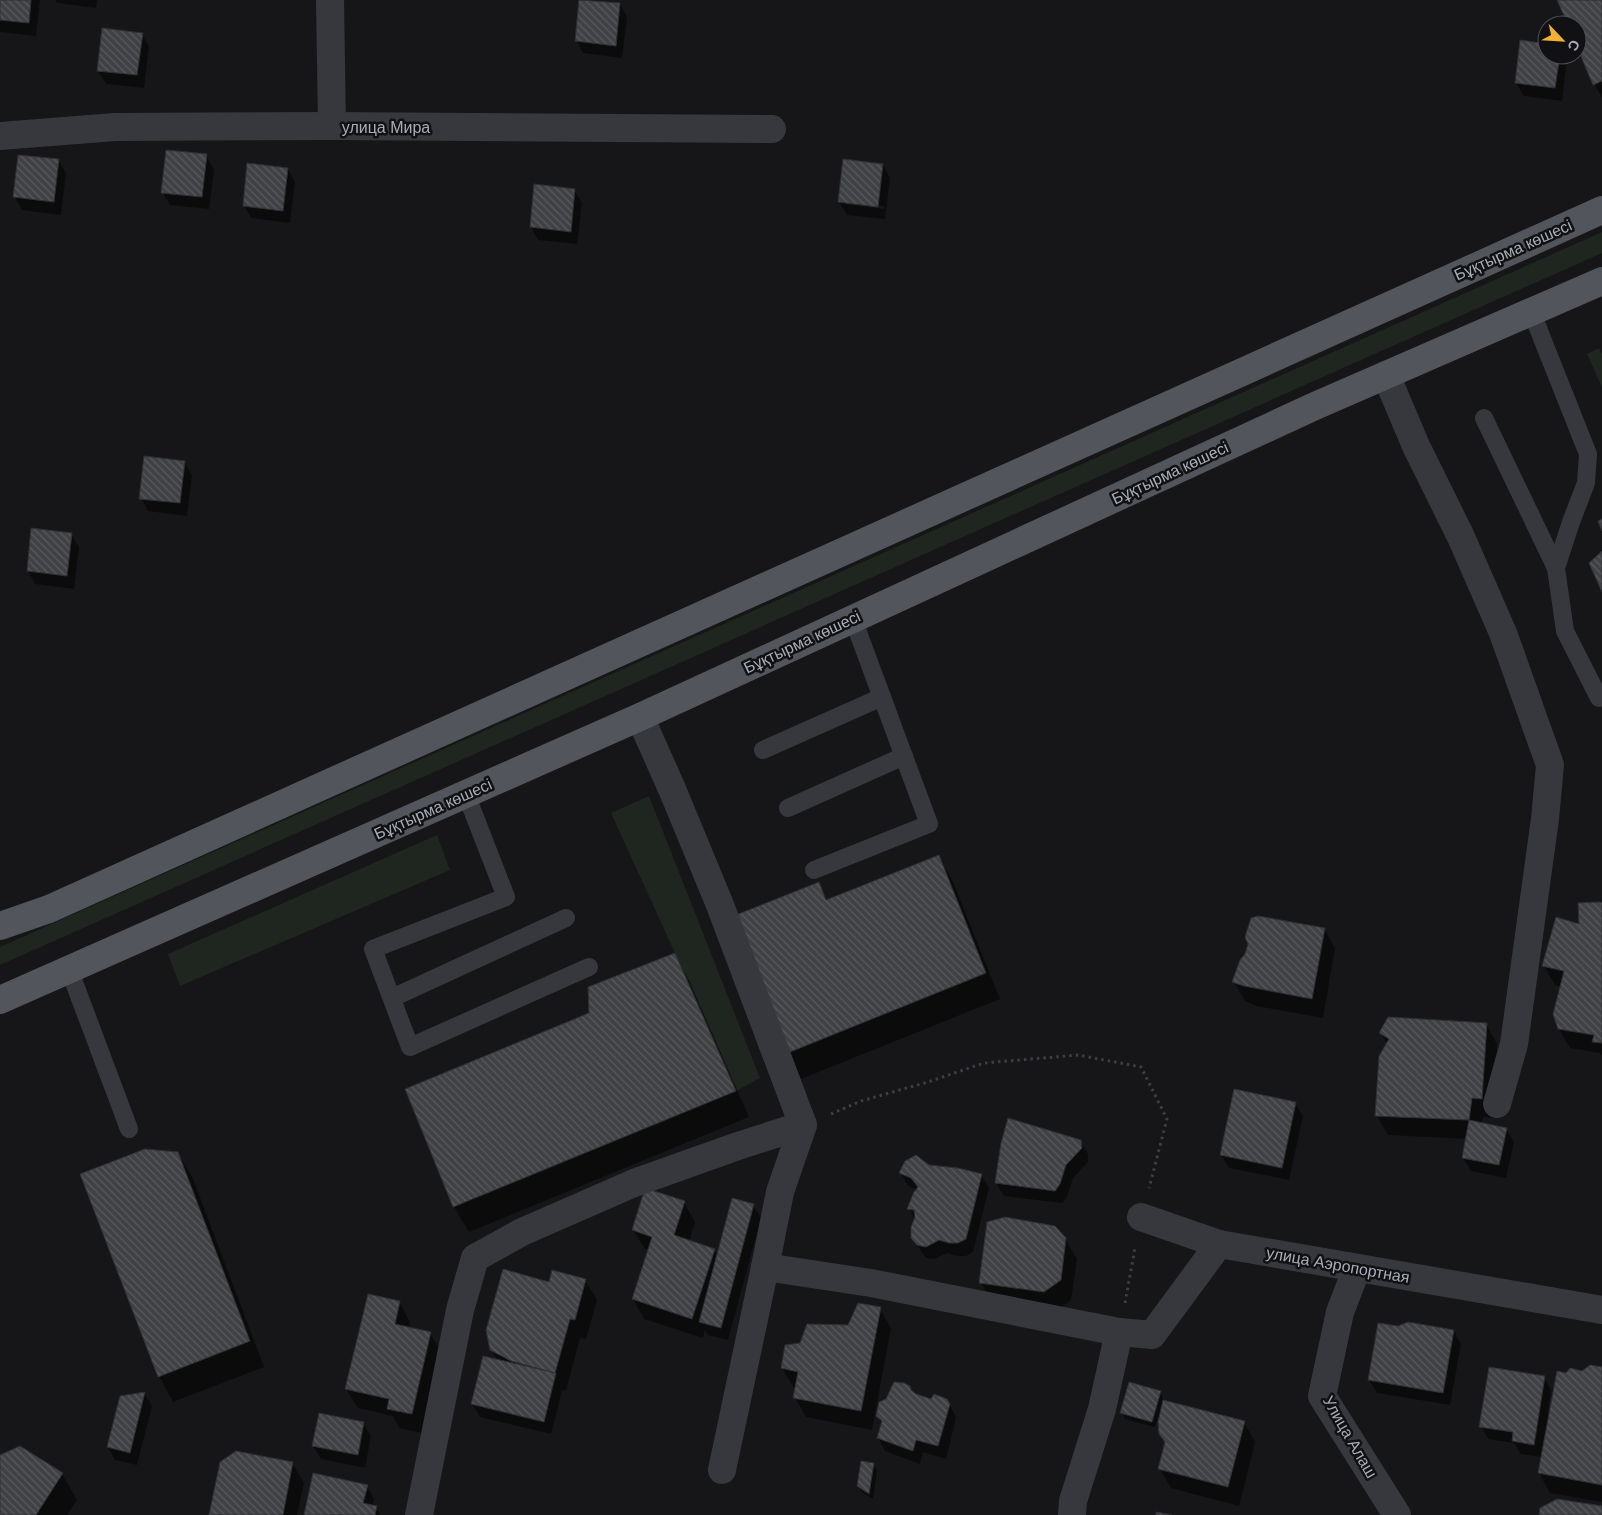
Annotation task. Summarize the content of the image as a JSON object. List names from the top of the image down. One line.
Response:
{"streets":{"main road":["Бұқтырма көшесі"],"street":["улица Мира","улица Аэропортная","Улица Алаш"]},"crossings":[["улица Аэропортная","Улица Алаш"]],"north":"bottom right"}
